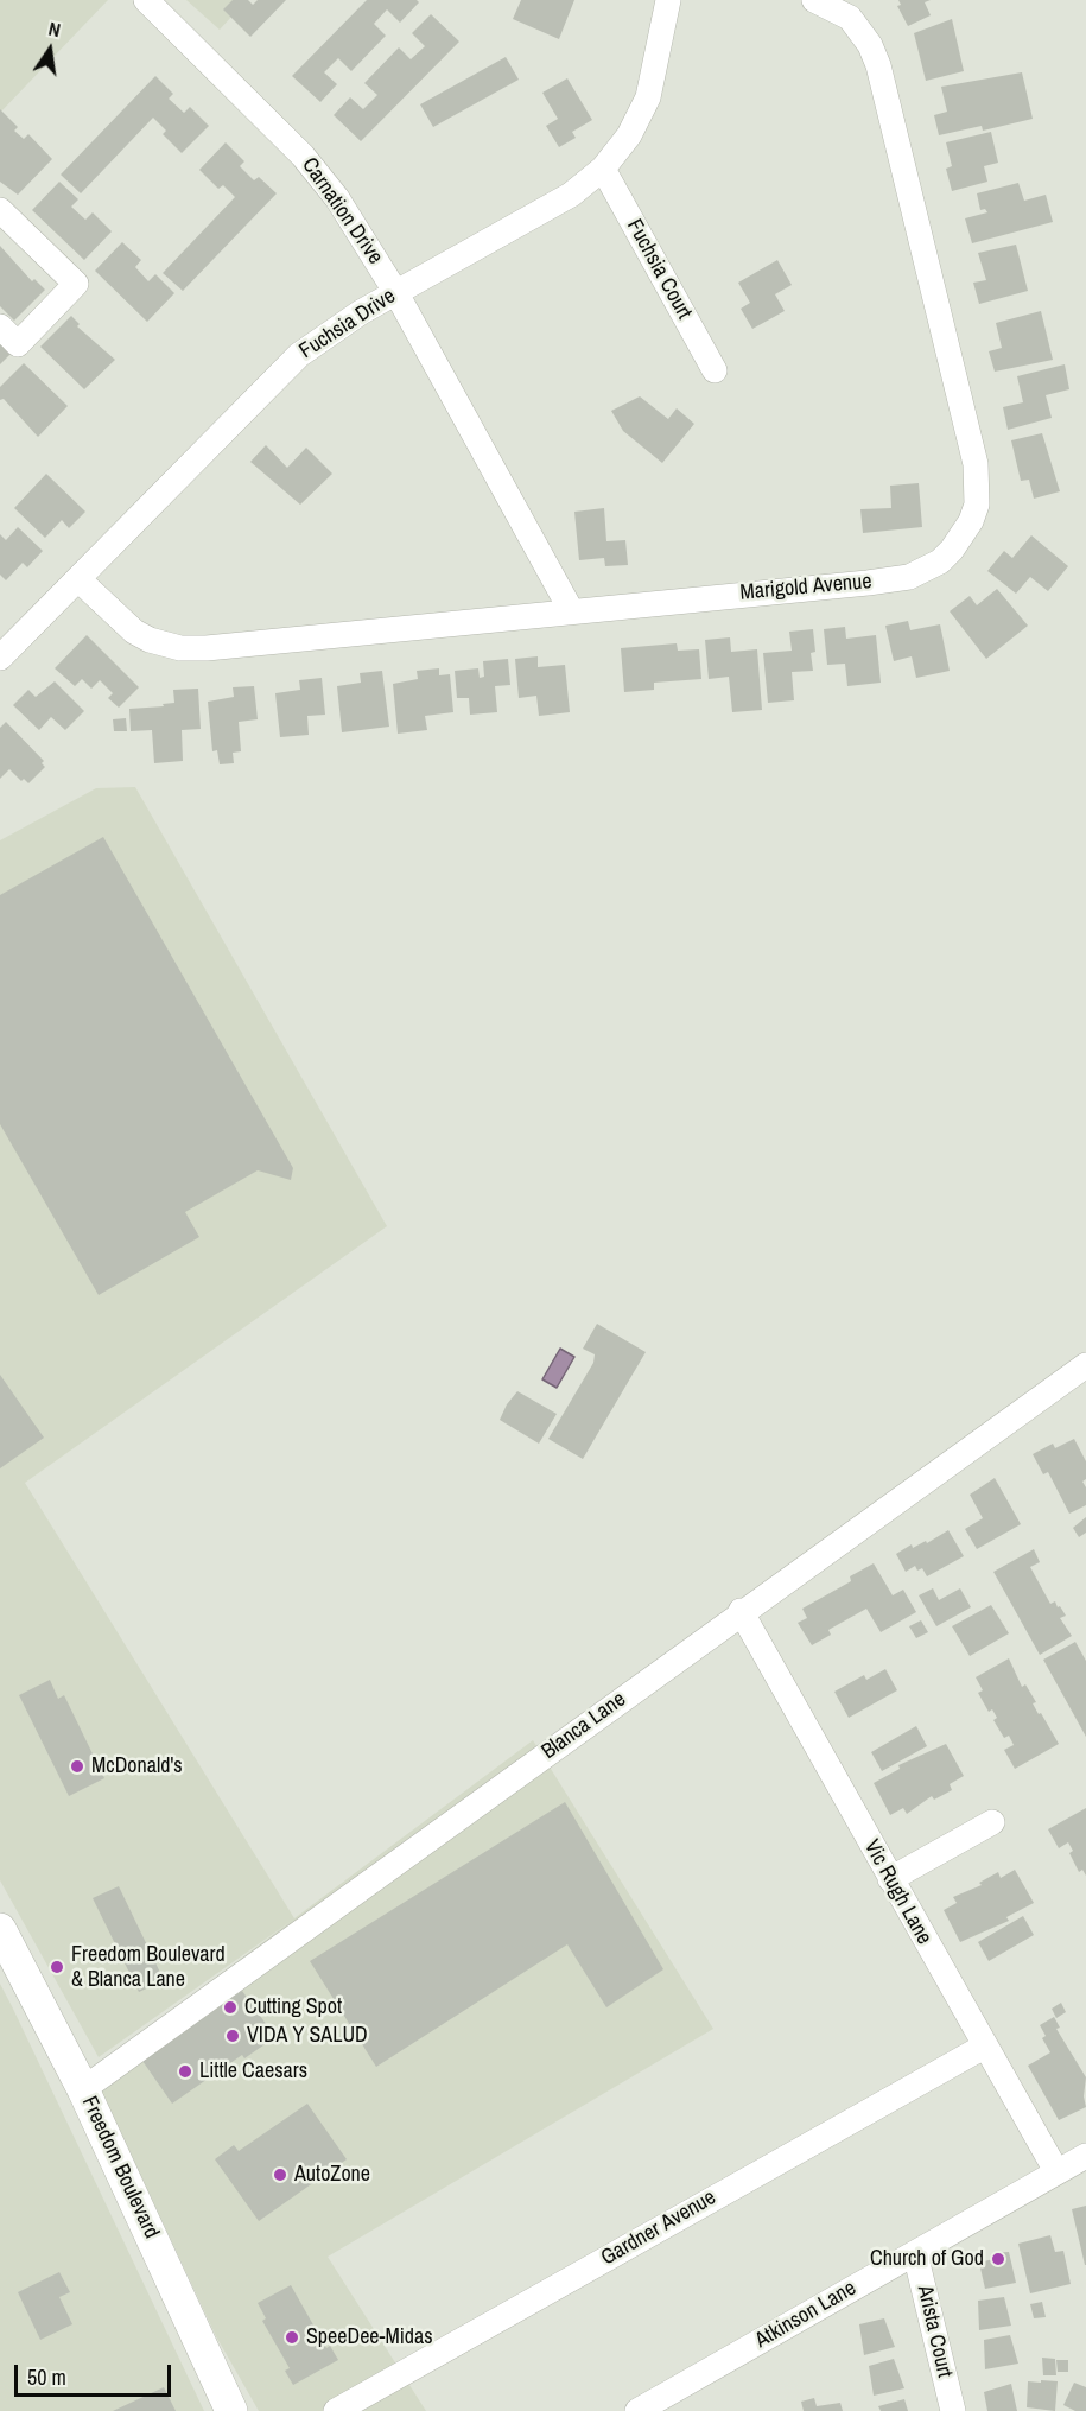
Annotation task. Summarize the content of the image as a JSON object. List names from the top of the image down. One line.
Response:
{"streets":{"main road":["Freedom Boulevard"],"street":["Carnation Drive","Fuchsia Court","Fuchsia Drive","Marigold Avenue","Blanca Lane","Vic Rugh Lane","Gardner Avenue","Atkinson Lane","Arista Court"]},"crossings":[["Carnation Drive","Fuchsia Drive"],["Carnation Drive","Marigold Avenue"],["Fuchsia Court","Fuchsia Drive"],["Fuchsia Drive","Marigold Avenue"],["Blanca Lane","Vic Rugh Lane"],["Blanca Lane","Freedom Boulevard"],["Vic Rugh Lane","Gardner Avenue"],["Vic Rugh Lane","Atkinson Lane"],["Atkinson Lane","Arista Court"]],"places":["McDonald's","Freedom Boulevard & Blanca Lane","Cutting Spot","VIDA Y SALUD","Little Caesars","AutoZone","Church of God","SpeeDee-Midas"],"scale_bar":"50 m","north":"top"}
